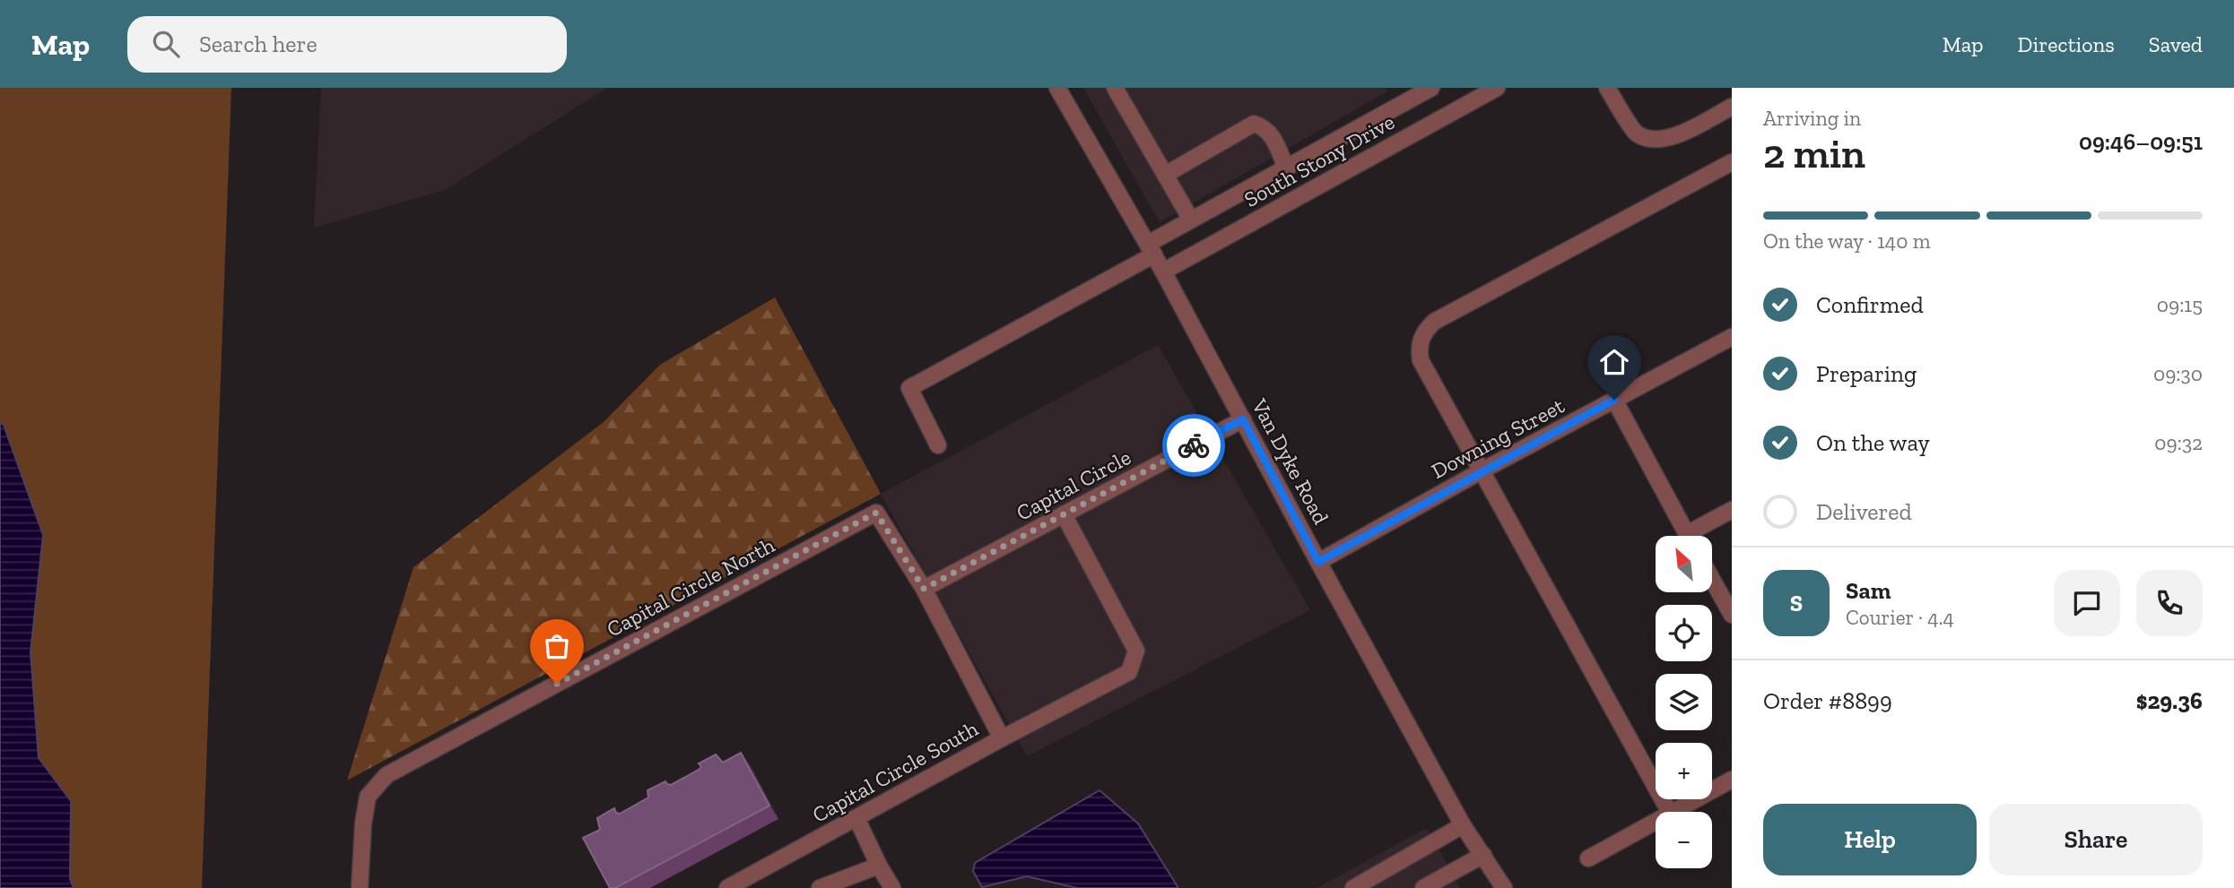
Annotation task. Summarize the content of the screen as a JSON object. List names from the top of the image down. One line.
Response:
{"streets":{"street":["South Stony Drive","Downing Street","Van Dyke Road","Capital Circle","Capital Circle North","Capital Circle South"]},"crossings":[["South Stony Drive","Van Dyke Road"],["Downing Street","Van Dyke Road"],["Van Dyke Road","Capital Circle"],["Capital Circle","Capital Circle North"],["Capital Circle","Capital Circle South"],["Capital Circle North","Capital Circle South"]],"north":"top left","page":{"header":"Map","search":"Search here","nav":["Map","Directions","Saved"],"heading":["2 min","Arriving in","09:46–09:51"],"panel":["Sam","Courier · 4.4","Order #8899","$29.36"],"bar":"On the way · 140 m","list":[["Confirmed","09:15"],["Preparing","09:30"],["On the way","09:32"],"Delivered"],"map_buttons":["+","−"],"round":"S","buttons":["Help","Share"]}}
